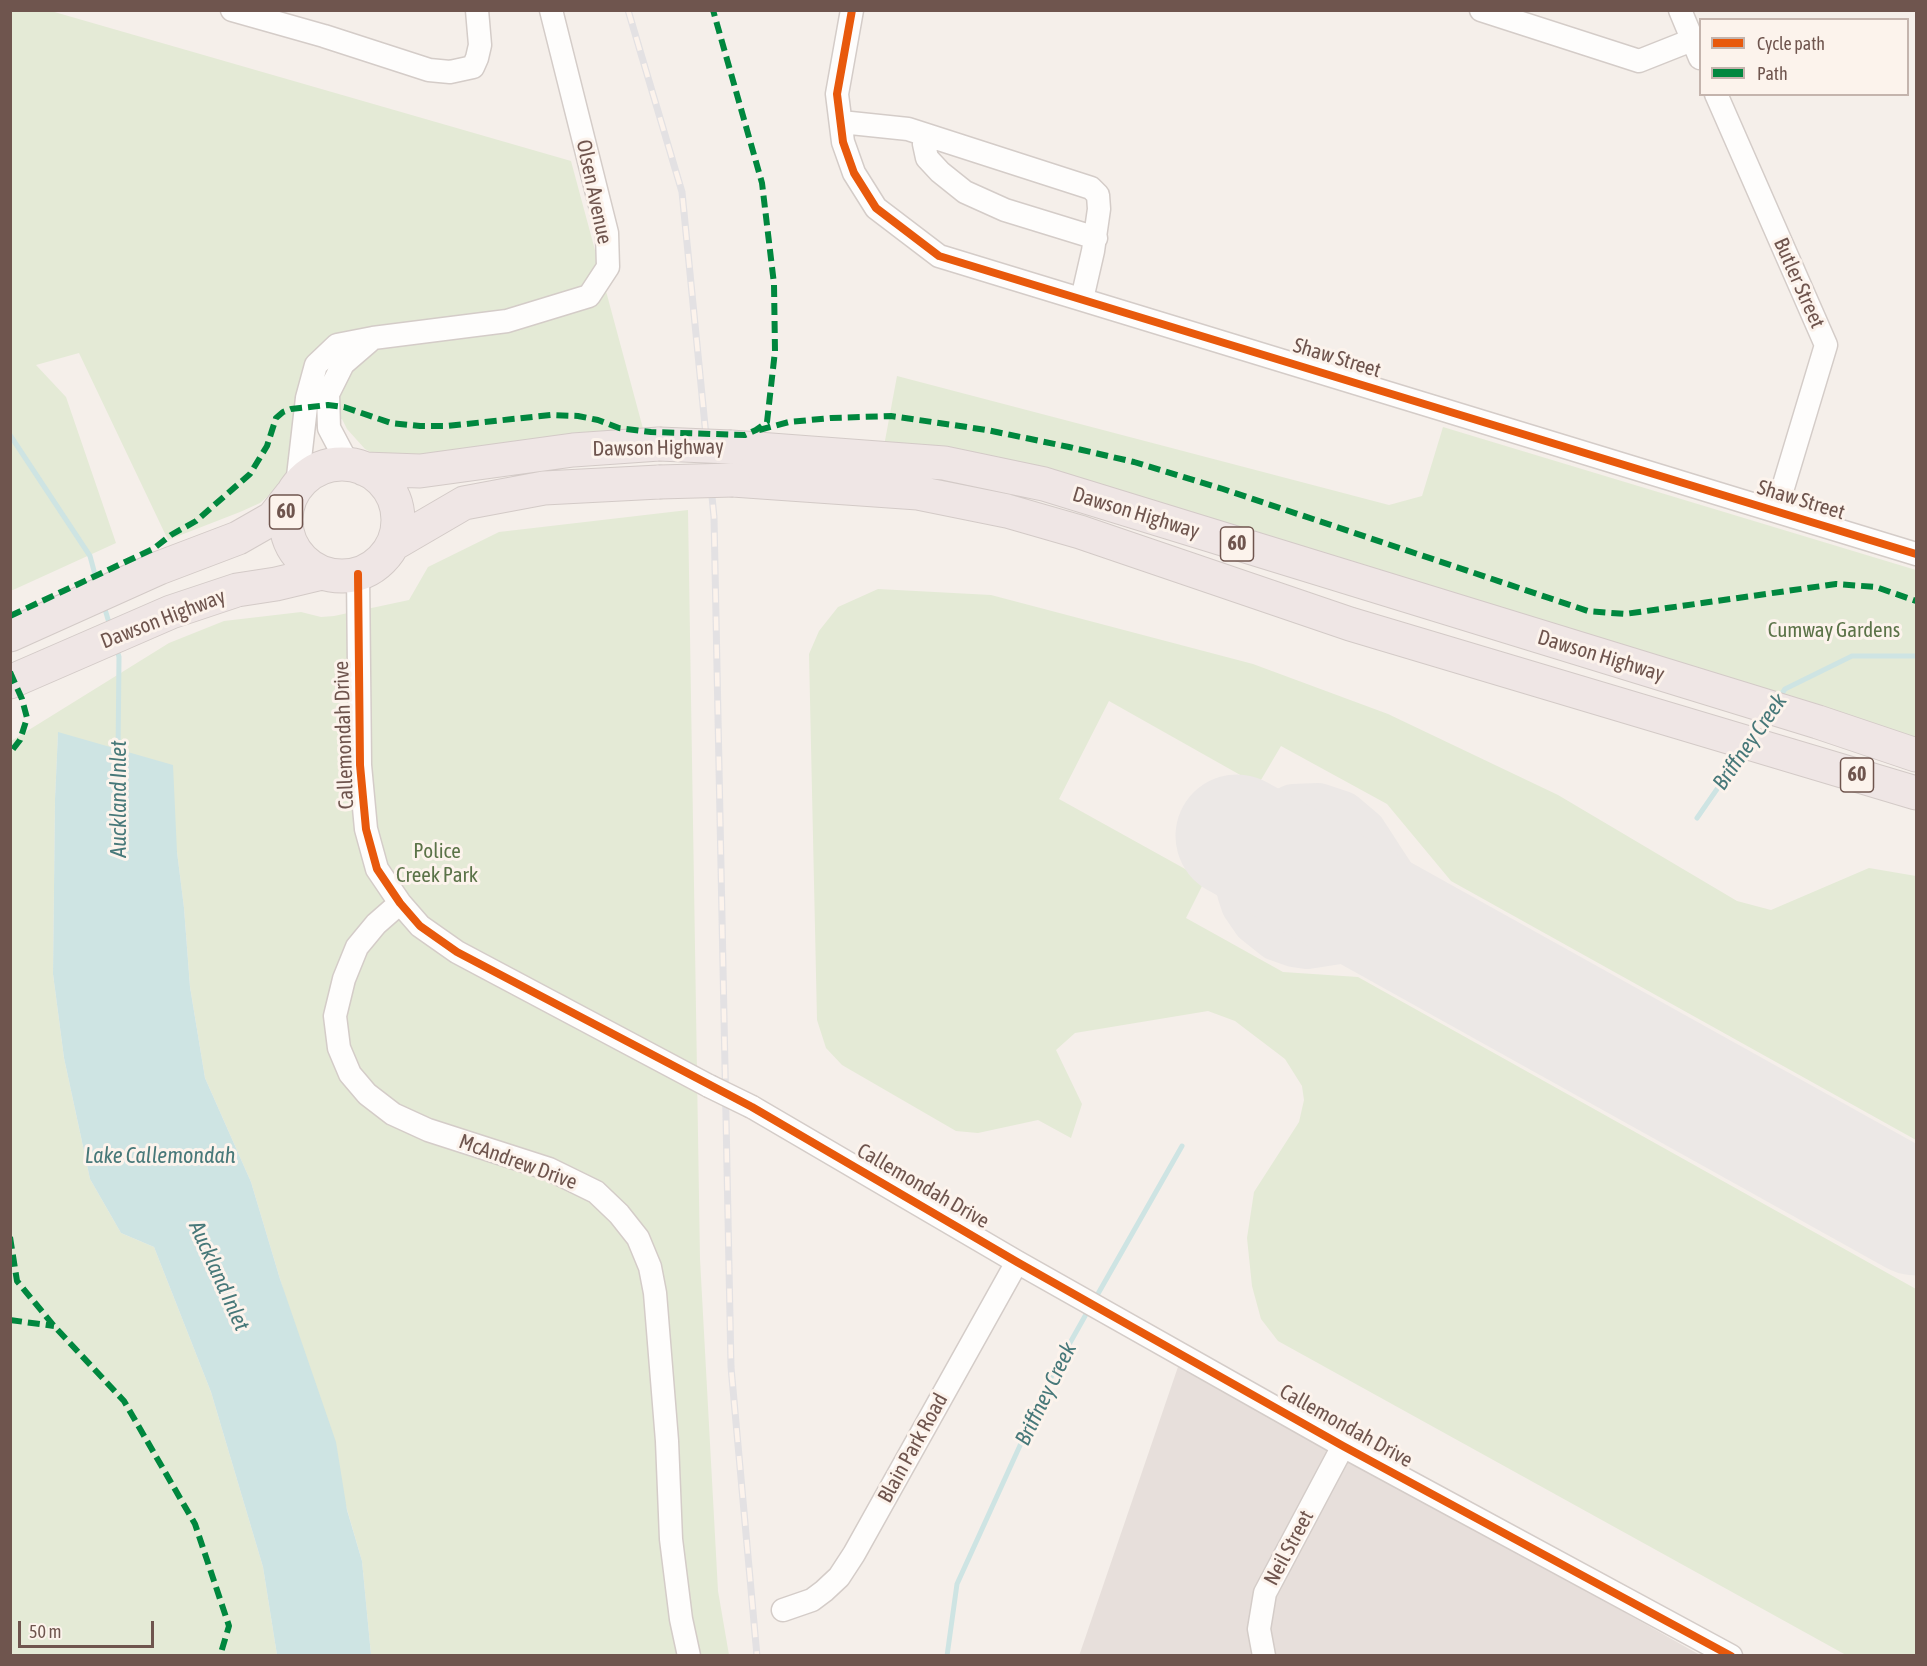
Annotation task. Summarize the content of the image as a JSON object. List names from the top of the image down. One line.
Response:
{"streets":{"highway":["Dawson Highway","60"],"street":["Olsen Avenue","Butler Street","Shaw Street","Callemondah Drive","McAndrew Drive","Blain Park Road","Neil Street"]},"crossings":[["Olsen Avenue","Dawson Highway"],["Olsen Avenue","60"],["Olsen Avenue","Callemondah Drive"],["Butler Street","Shaw Street"],["Dawson Highway","60"],["Dawson Highway","Callemondah Drive"],["60","Callemondah Drive"],["Callemondah Drive","McAndrew Drive"],["Callemondah Drive","Blain Park Road"],["Callemondah Drive","Neil Street"]],"water":["Briffney Creek","Auckland Inlet","Lake Callemondah"],"parks":["Cumway Gardens","Police Creek Park"],"legend":["Cycle path","Path"],"scale_bar":"50 m"}
